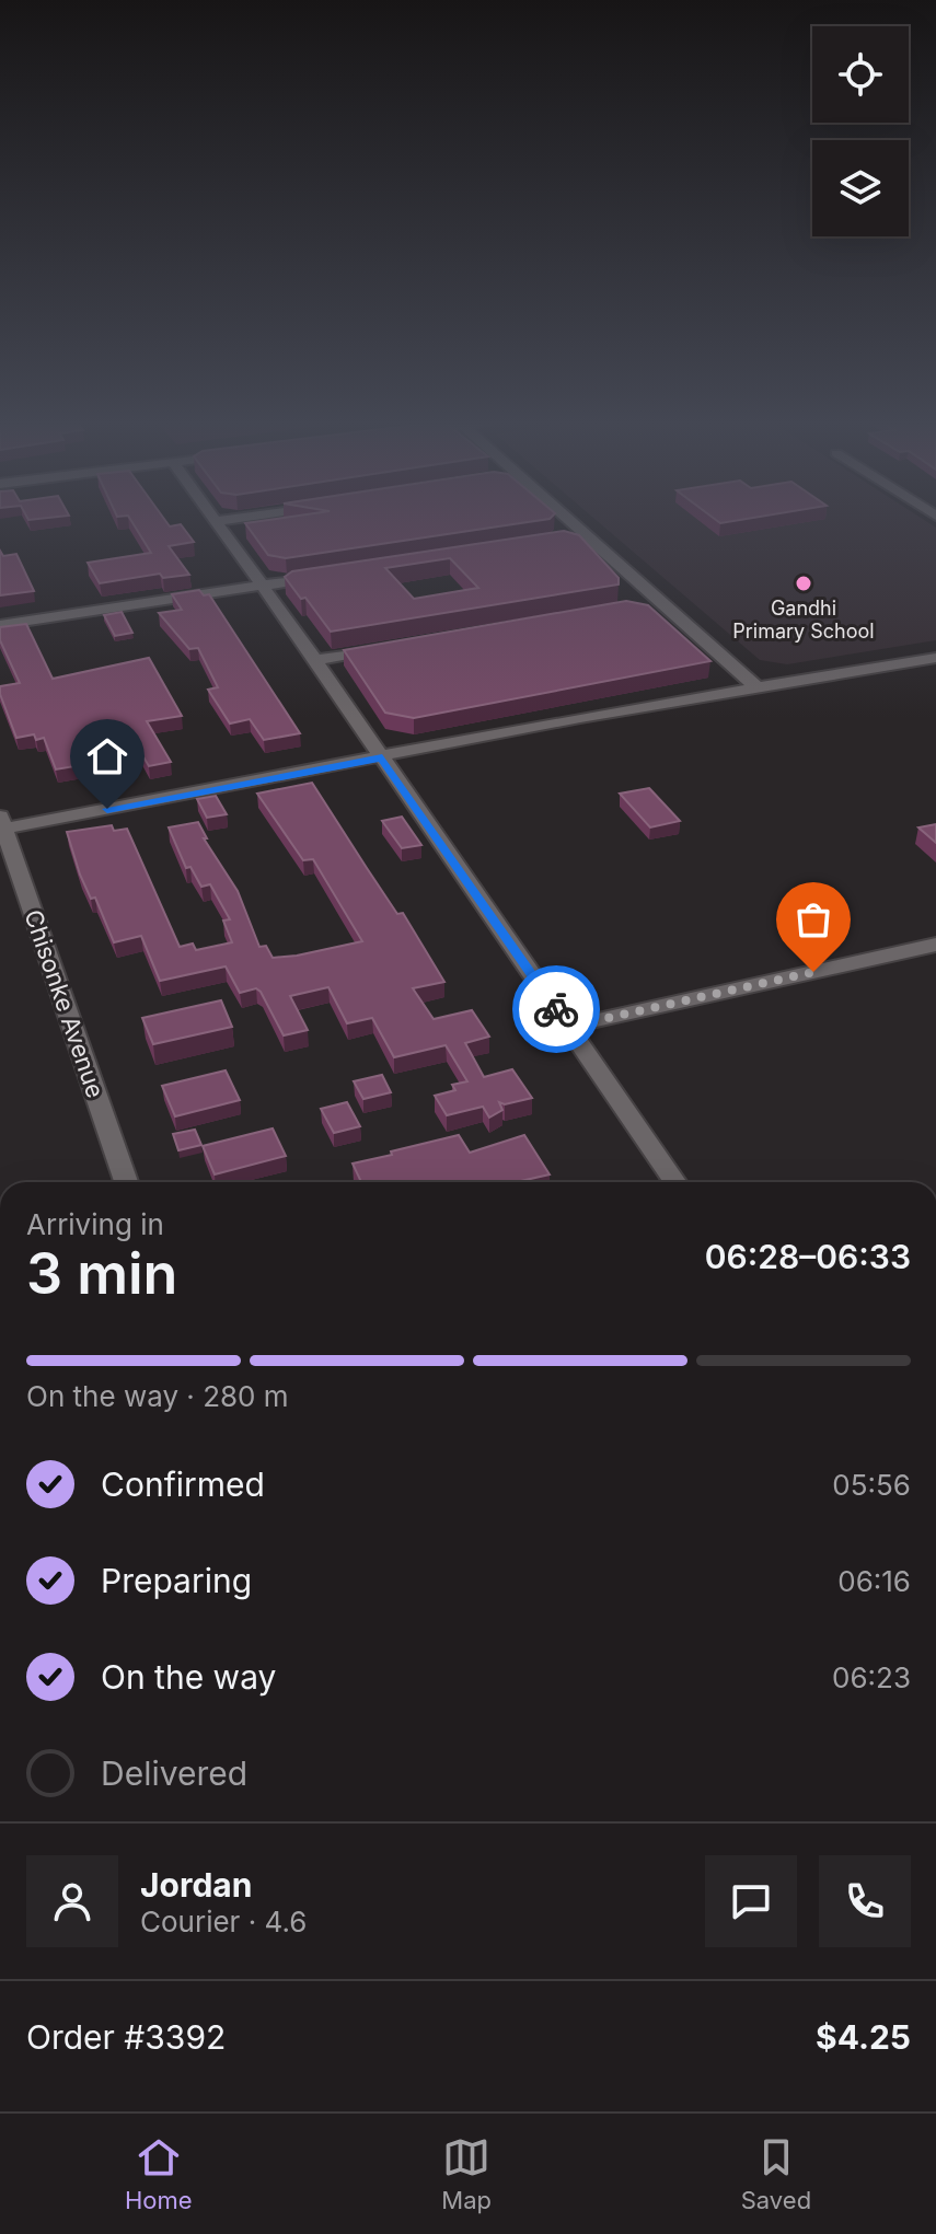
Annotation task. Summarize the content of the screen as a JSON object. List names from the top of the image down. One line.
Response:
{"streets":{"street":["Chisonke Avenue"]},"places":["Gandhi Primary School"],"page":{"heading":["3 min","Arriving in","06:28–06:33"],"panel":["Jordan","Courier · 4.6","Order #3392","$4.25"],"bar":"On the way · 280 m","list":[["Confirmed","05:56"],["Preparing","06:16"],["On the way","06:23"],"Delivered"],"tabs":["Home","Map","Saved"]}}
